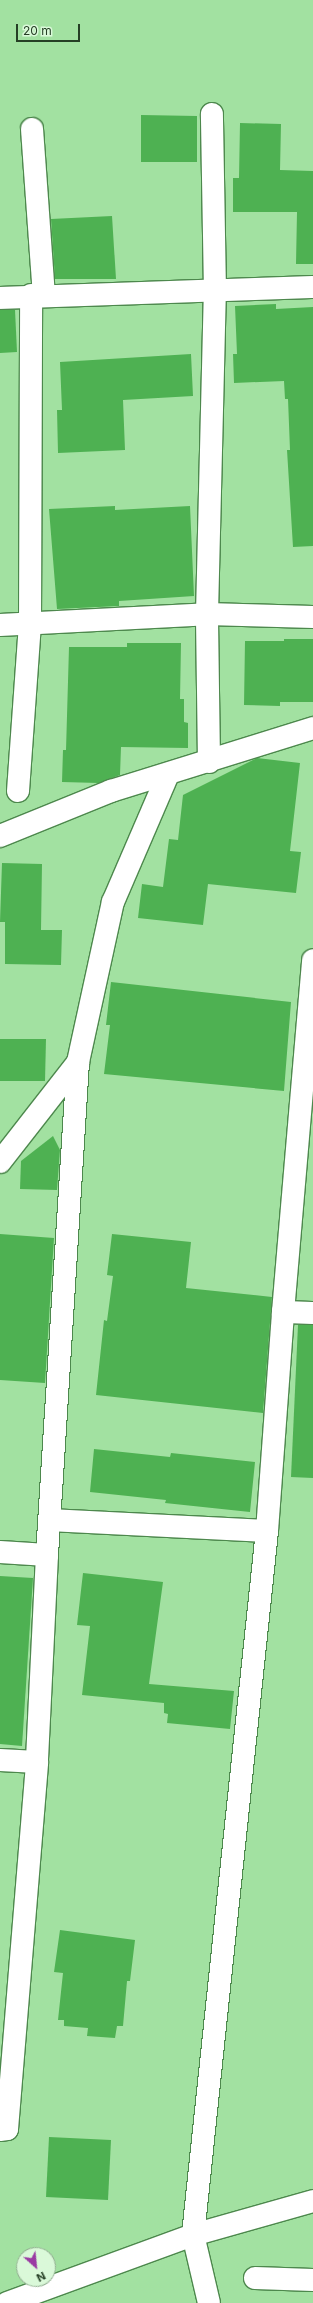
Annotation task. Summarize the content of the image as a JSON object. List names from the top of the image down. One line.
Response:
{"scale_bar":"20 m","north":"bottom right"}
